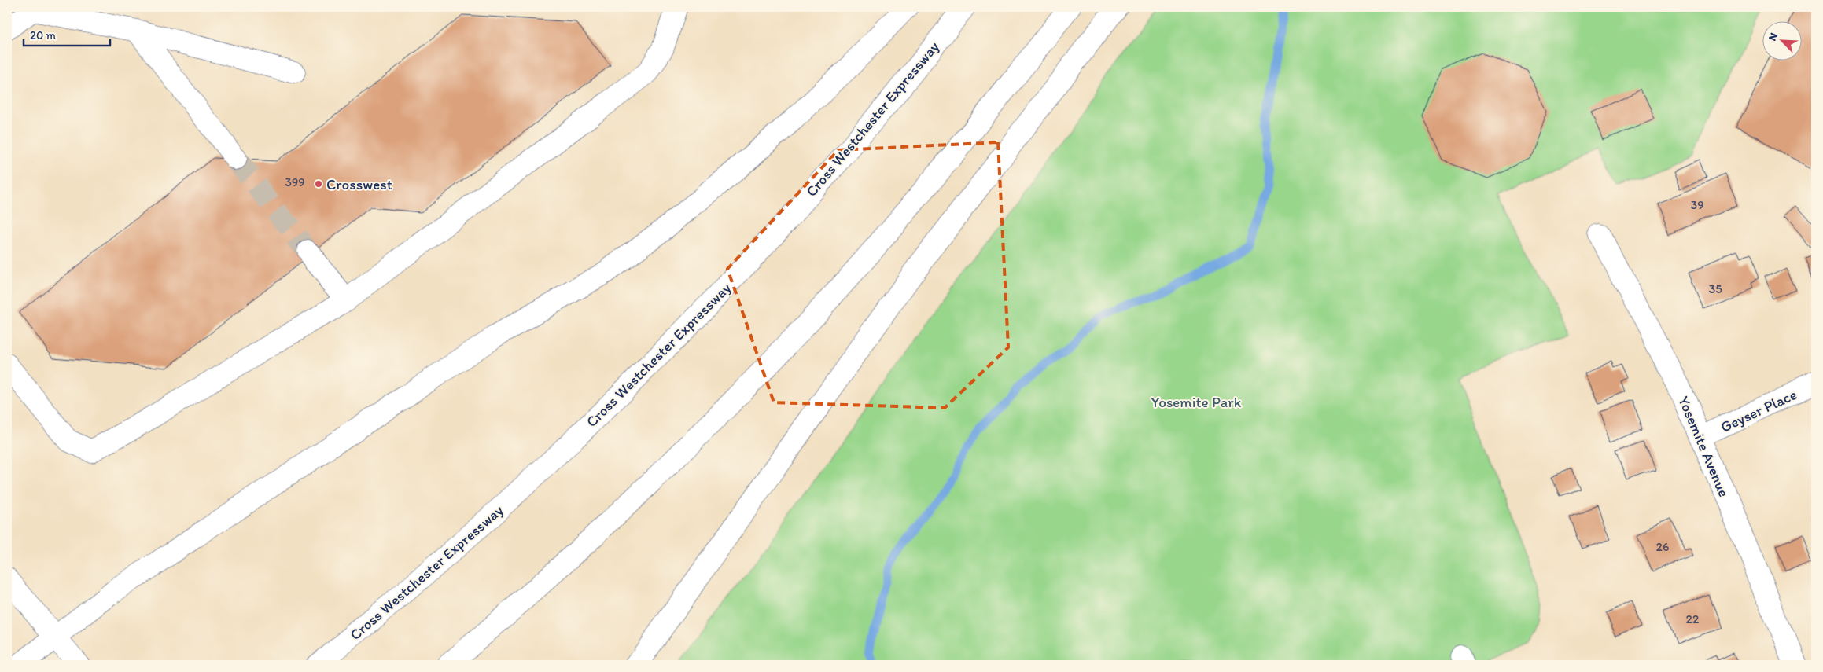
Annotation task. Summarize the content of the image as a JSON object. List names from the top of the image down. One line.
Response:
{"streets":{"main road":["Cross Westchester Expressway","Geyser Place","Yosemite Avenue"]},"crossings":[["Geyser Place","Yosemite Avenue"]],"parks":["Yosemite Park"],"places":["Crosswest"],"house_numbers":["399","39","35","26","22"],"scale_bar":"20 m","north":"top left"}
